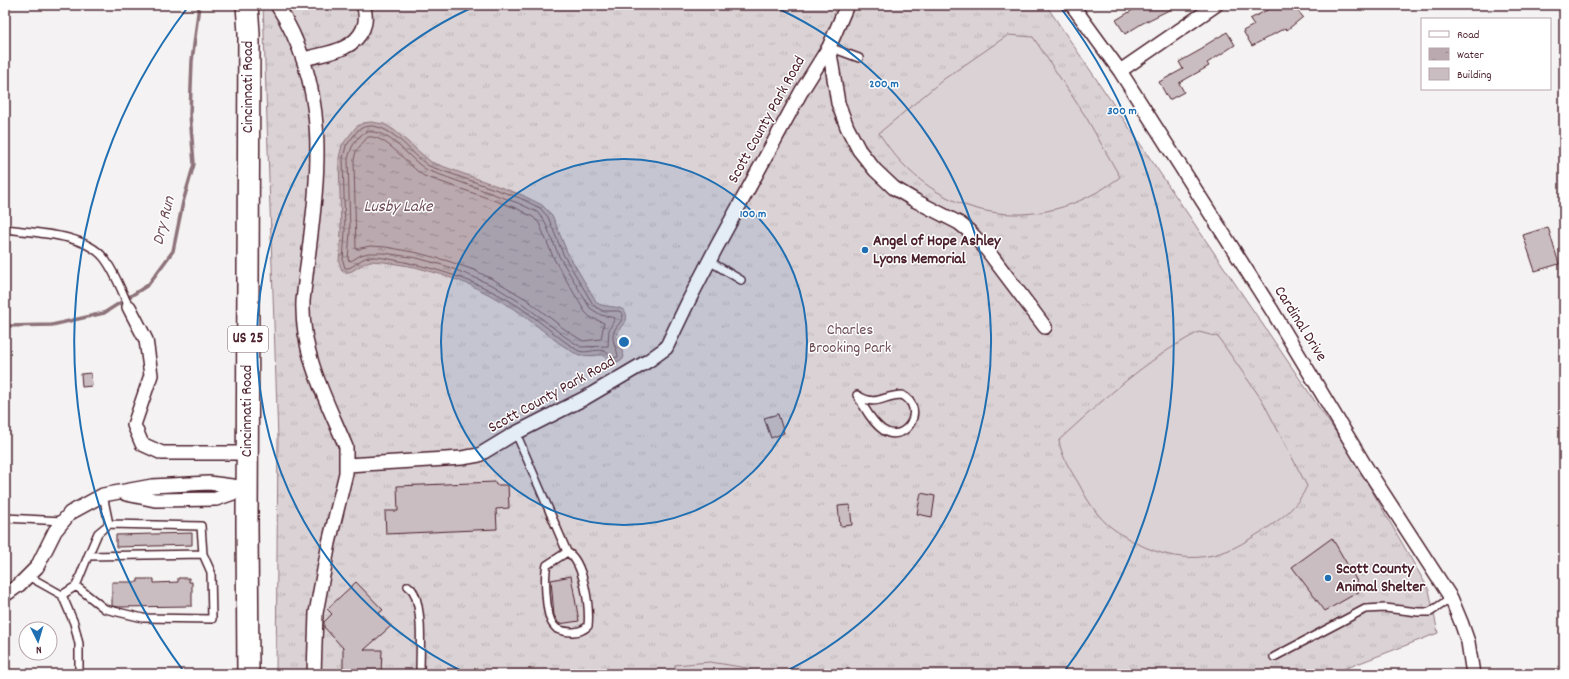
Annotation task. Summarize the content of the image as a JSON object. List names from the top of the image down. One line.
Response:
{"streets":{"main road":["Cincinnati Road","US 25"],"street":["Scott County Park Road","Cardinal Drive"]},"water":["Lusby Lake","Dry Run"],"parks":["Charles Brooking Park"],"places":["Angel of Hope Ashley Lyons Memorial","Scott County Animal Shelter"],"legend":["Road","Water","Building"],"north":"bottom","rings":["200 m","300 m","100 m"]}
